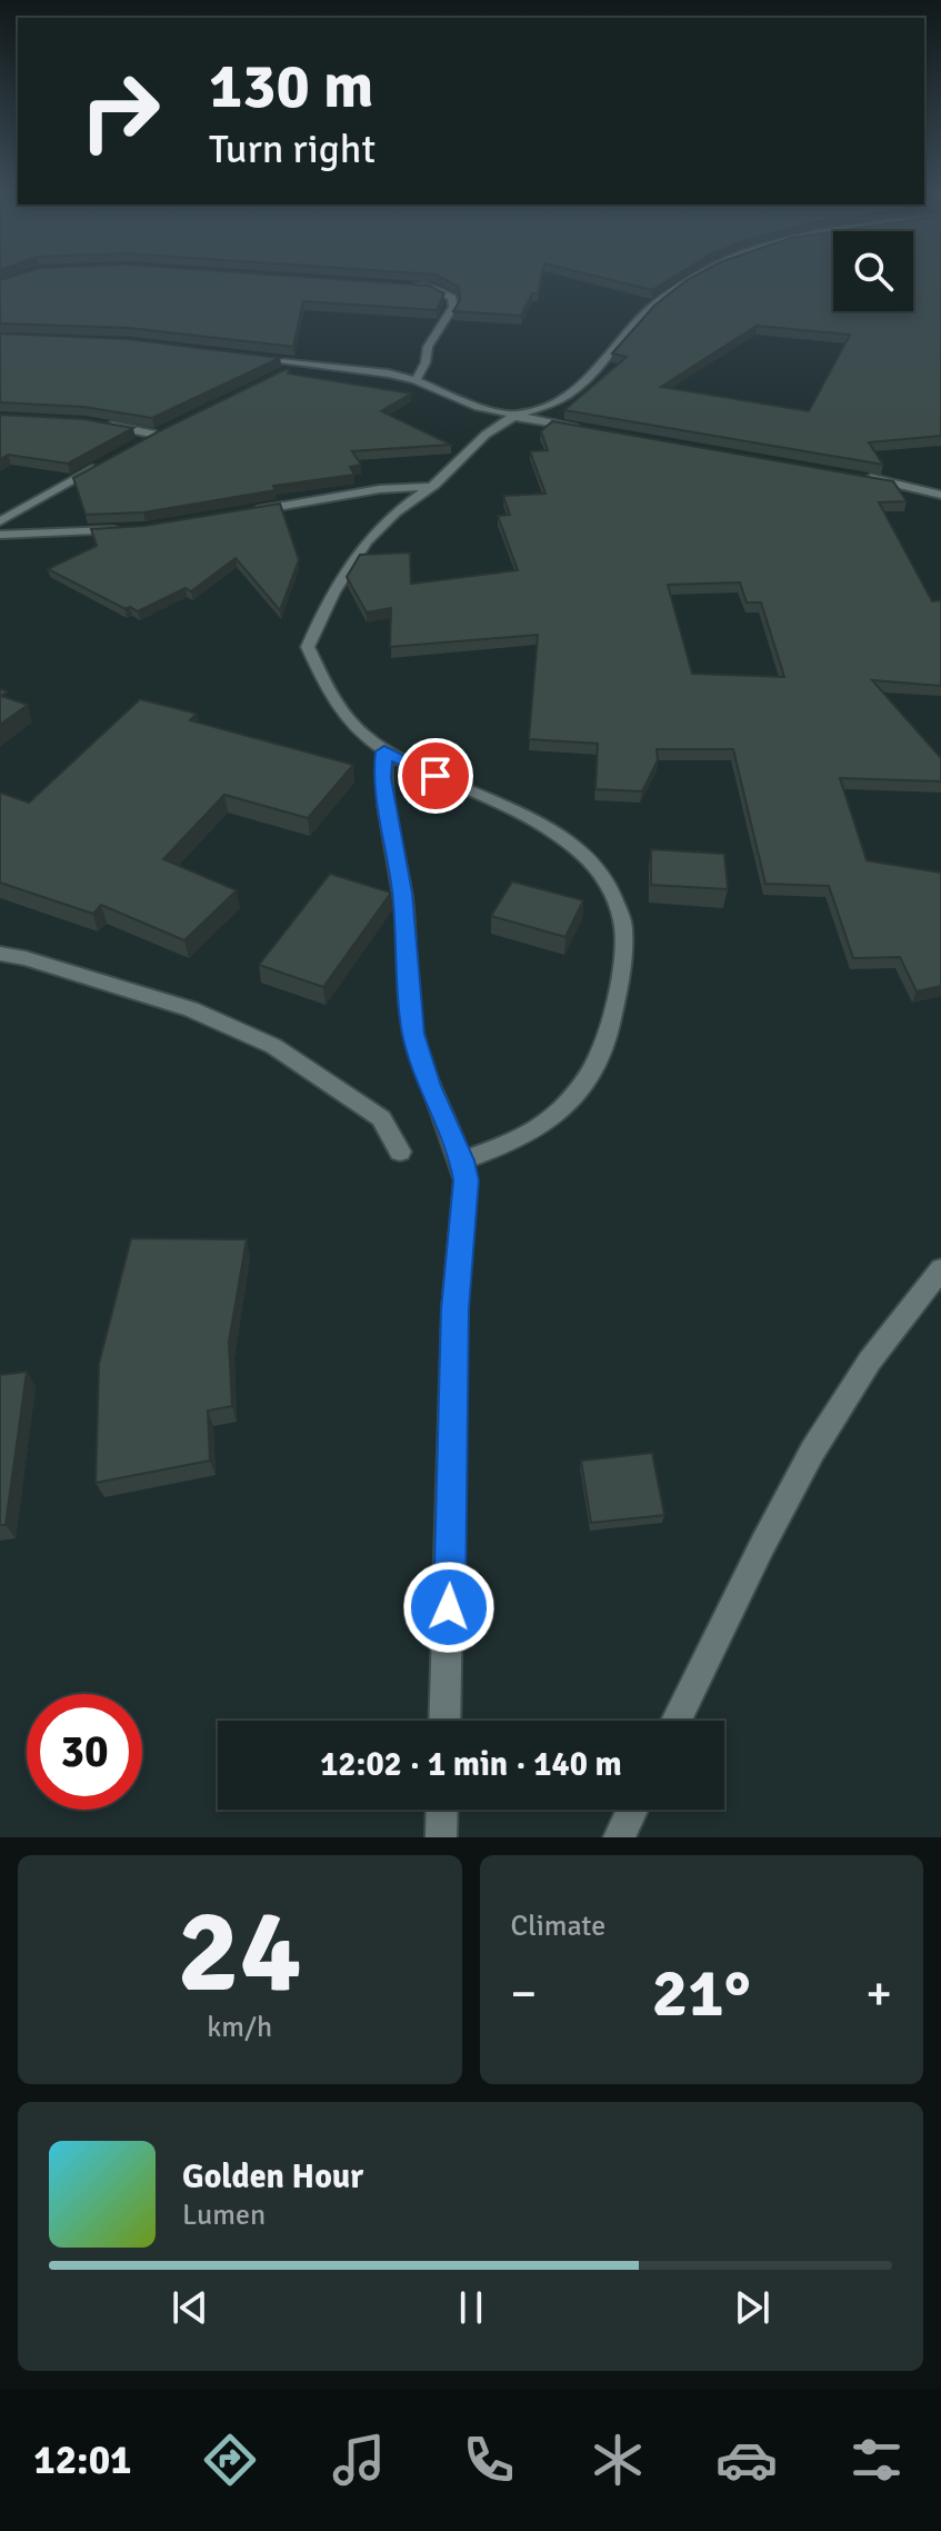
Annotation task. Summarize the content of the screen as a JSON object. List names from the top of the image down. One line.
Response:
{"page":{"turn":["130 m","Turn right"],"limit":"30","trip":"12:02 · 1 min · 140 m","tile":[["24","km/h"],"Climate"],"heat":["−","21°","+"],"song":["Golden Hour","Lumen"],"tabs":"12:01"}}
